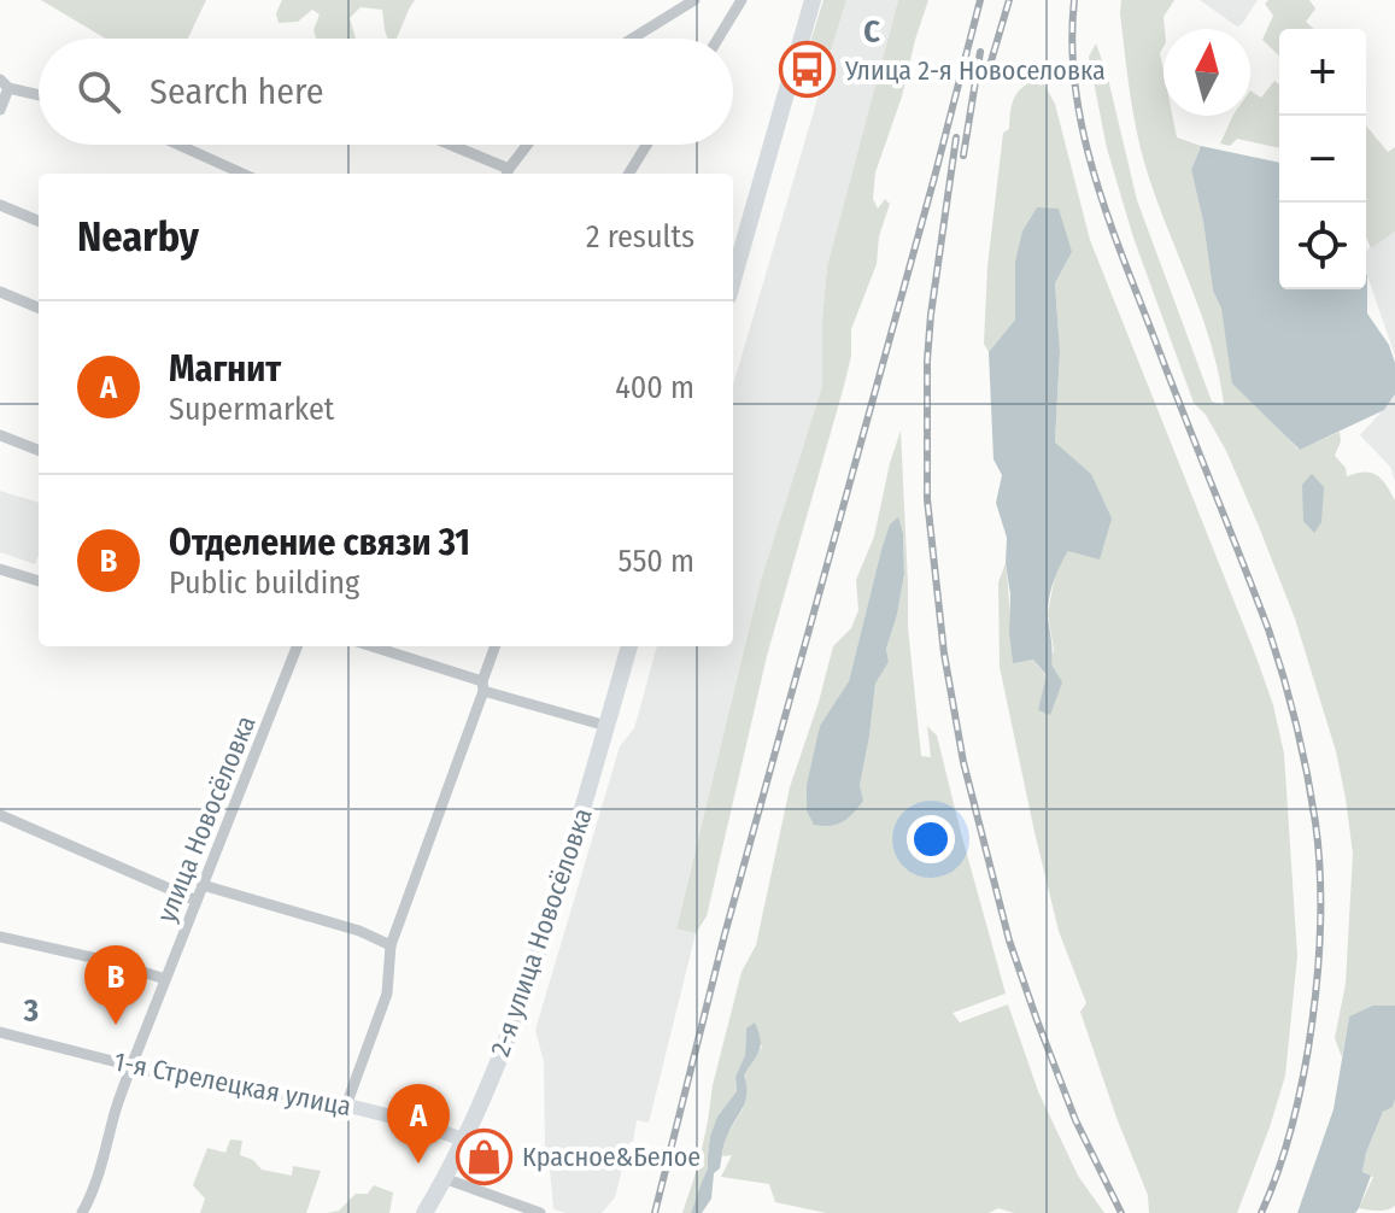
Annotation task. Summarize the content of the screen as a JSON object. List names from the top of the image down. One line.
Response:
{"streets":{"main road":["2-я улица Новосёловка"],"street":["улица Новосёловка","1-я Стрелецкая улица"]},"crossings":[["улица Новосёловка","1-я Стрелецкая улица"],["2-я улица Новосёловка","1-я Стрелецкая улица"]],"places":{"bus stop":["Улица 2-я Новоселовка"],"shop":["Красное&Белое"]},"north":"top","page":{"map_buttons":["+","−"],"search":"Search here","heading":["Nearby","2 results"],"list":[{"mark":"A","name":"Магнит","note":"Supermarket","value":"400 m"},{"mark":"B","name":"Отделение связи 31","note":"Public building","value":"550 m"}],"pins":["B","A"]},"grid":{"columns":["C"],"rows":["3"]}}
